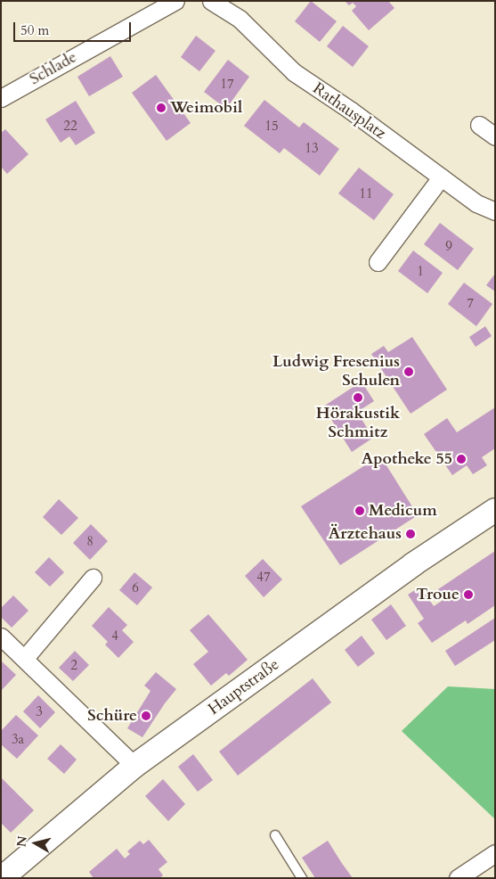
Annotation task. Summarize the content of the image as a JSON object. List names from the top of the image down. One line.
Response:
{"streets":{"main road":["Hauptstraße"],"street":["Schlade","Rathausplatz"]},"places":["Weimobil","Ludwig Fresenius Schulen","Hörakustik Schmitz","Apotheke 55","Medicum","Ärztehaus","Troue","Schüre"],"house_numbers":["17","22","15","13","11","9","1","7","8","47","6","4","2","3","3a"],"scale_bar":"50 m","north":"left"}
